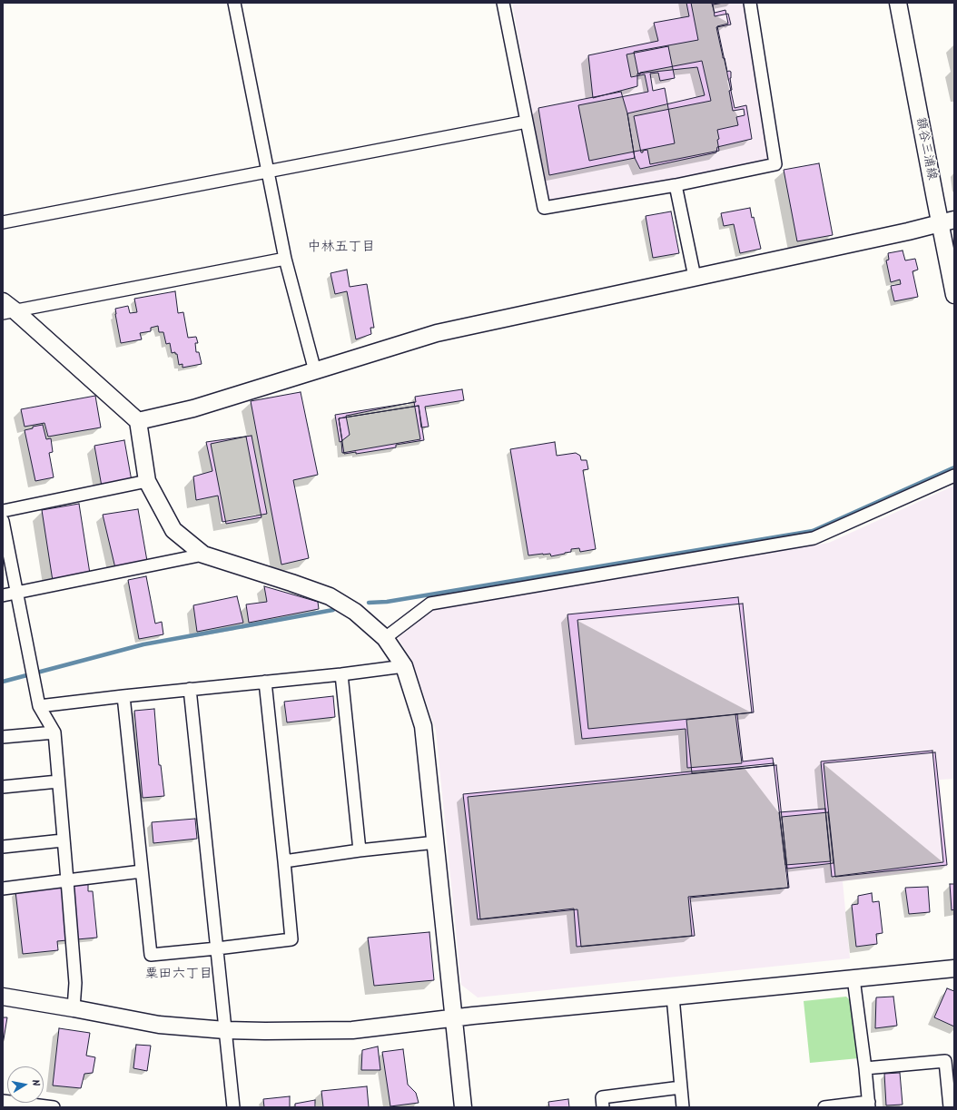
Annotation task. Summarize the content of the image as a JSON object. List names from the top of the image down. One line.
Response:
{"streets":{"street":["額谷三浦線"]},"districts":["中林五丁目","粟田六丁目"],"north":"right"}
